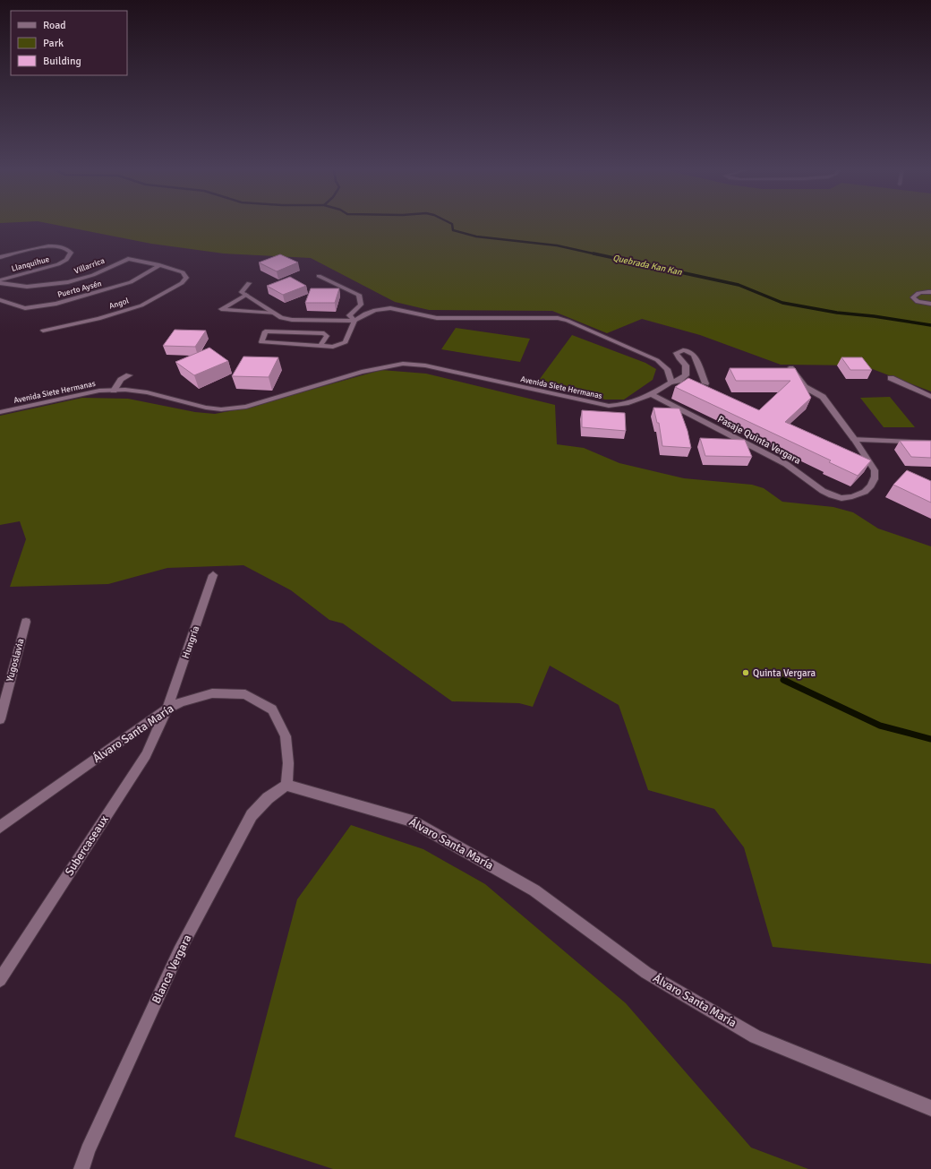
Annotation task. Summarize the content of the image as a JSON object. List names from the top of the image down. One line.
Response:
{"streets":{"street":["Llanquihue","Villarrica","Puerto Aysén","Angol","Avenida Siete Hermanas","Pasaje Quinta Vergara","Hungría","Yugoslavia","Álvaro Santa María","Subercaseaux","Blanca Vergara"]},"crossings":[["Llanquihue","Villarrica"],["Villarrica","Puerto Aysén"],["Villarrica","Angol"],["Avenida Siete Hermanas","Pasaje Quinta Vergara"],["Hungría","Álvaro Santa María"],["Hungría","Subercaseaux"],["Álvaro Santa María","Subercaseaux"],["Álvaro Santa María","Blanca Vergara"]],"water":["Quebrada Kan Kan"],"places":["Quinta Vergara"],"legend":["Road","Park","Building"]}
